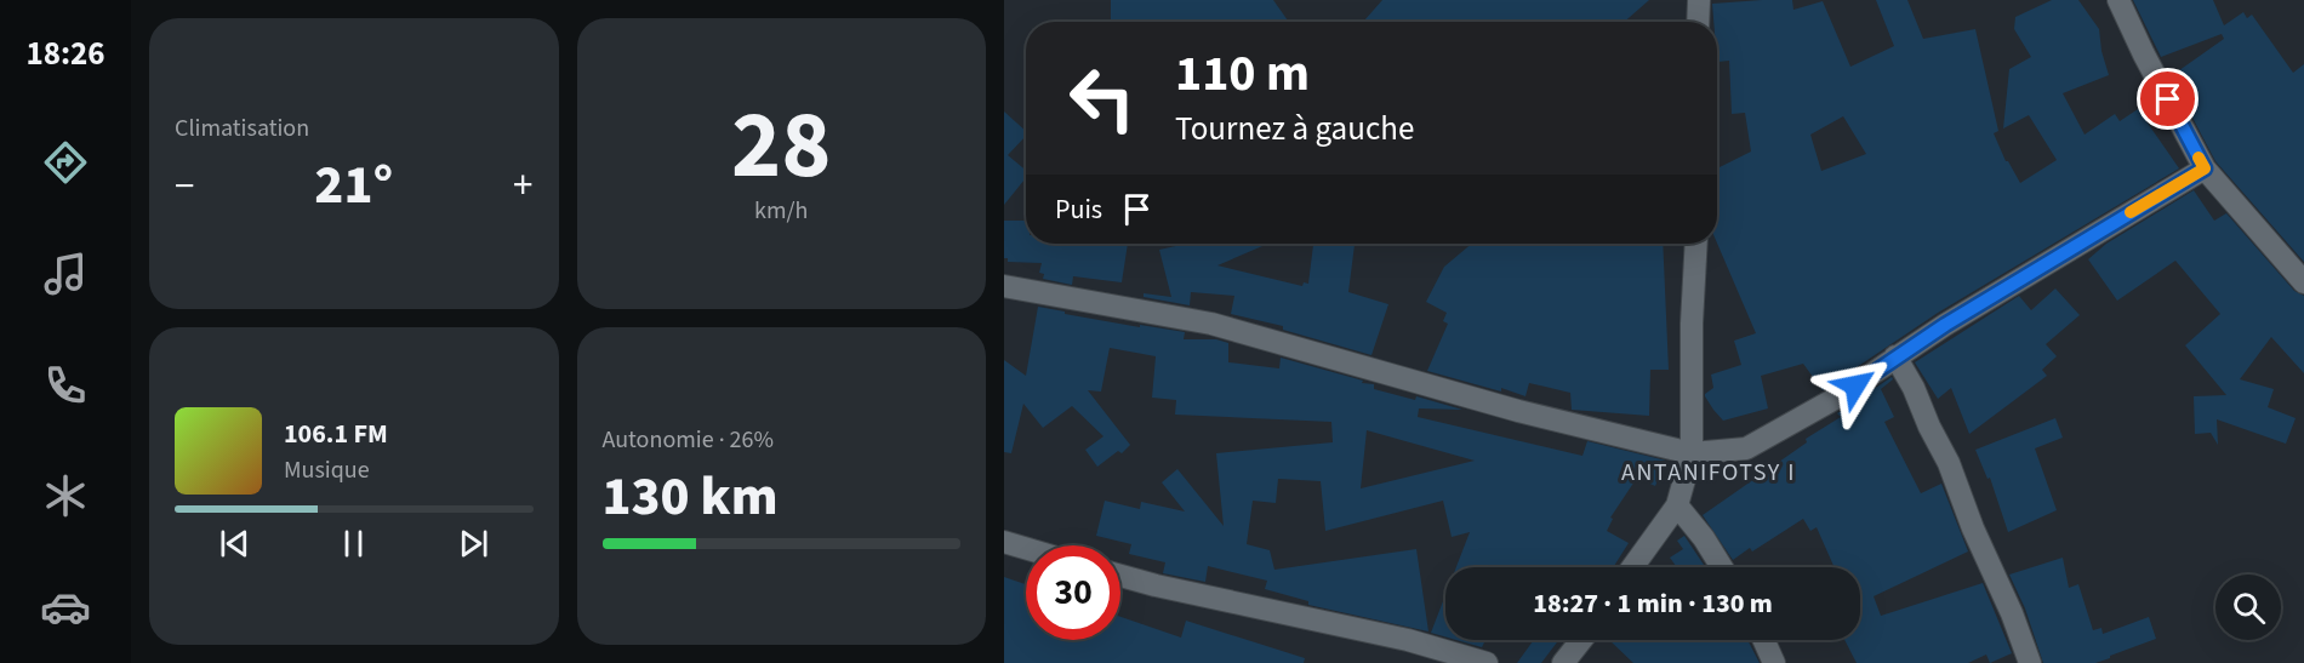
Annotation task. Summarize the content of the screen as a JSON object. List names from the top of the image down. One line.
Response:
{"districts":["ANTANIFOTSY I"],"page":{"tabs":"18:26","tile":["Climatisation",["28","km/h"],["Autonomie · 26%","130 km"]],"turn":["110 m","Tournez à gauche"],"heat":["−","21°","+"],"then":"Puis","song":["106.1 FM","Musique"],"limit":"30","trip":"18:27 · 1 min · 130 m"}}
